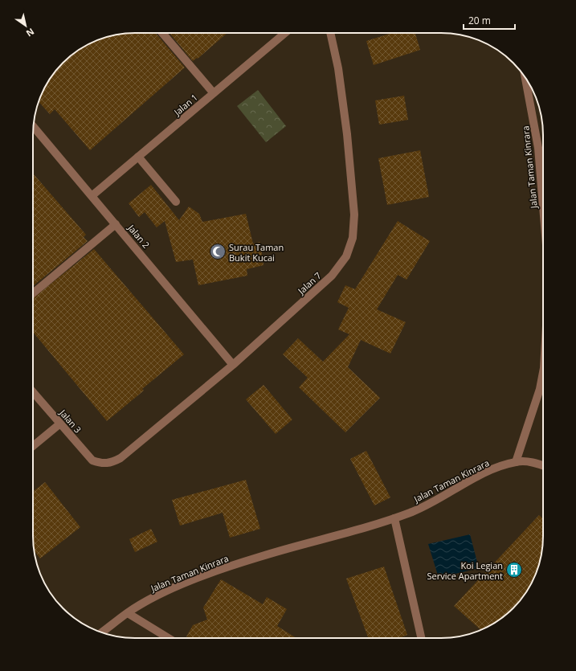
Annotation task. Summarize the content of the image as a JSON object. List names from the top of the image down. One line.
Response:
{"streets":{"street":["Jalan 1","Jalan Taman Kinrara","Jalan 2","Jalan 7","Jalan 3"]},"crossings":[["Jalan 1","Jalan 2"],["Jalan 2","Jalan 7"],["Jalan 7","Jalan 3"]],"places":{"mosque":["Surau Taman Bukit Kucai"],"building":["Koi Legian Service Apartment"]},"scale_bar":"20 m","north":"bottom right"}
